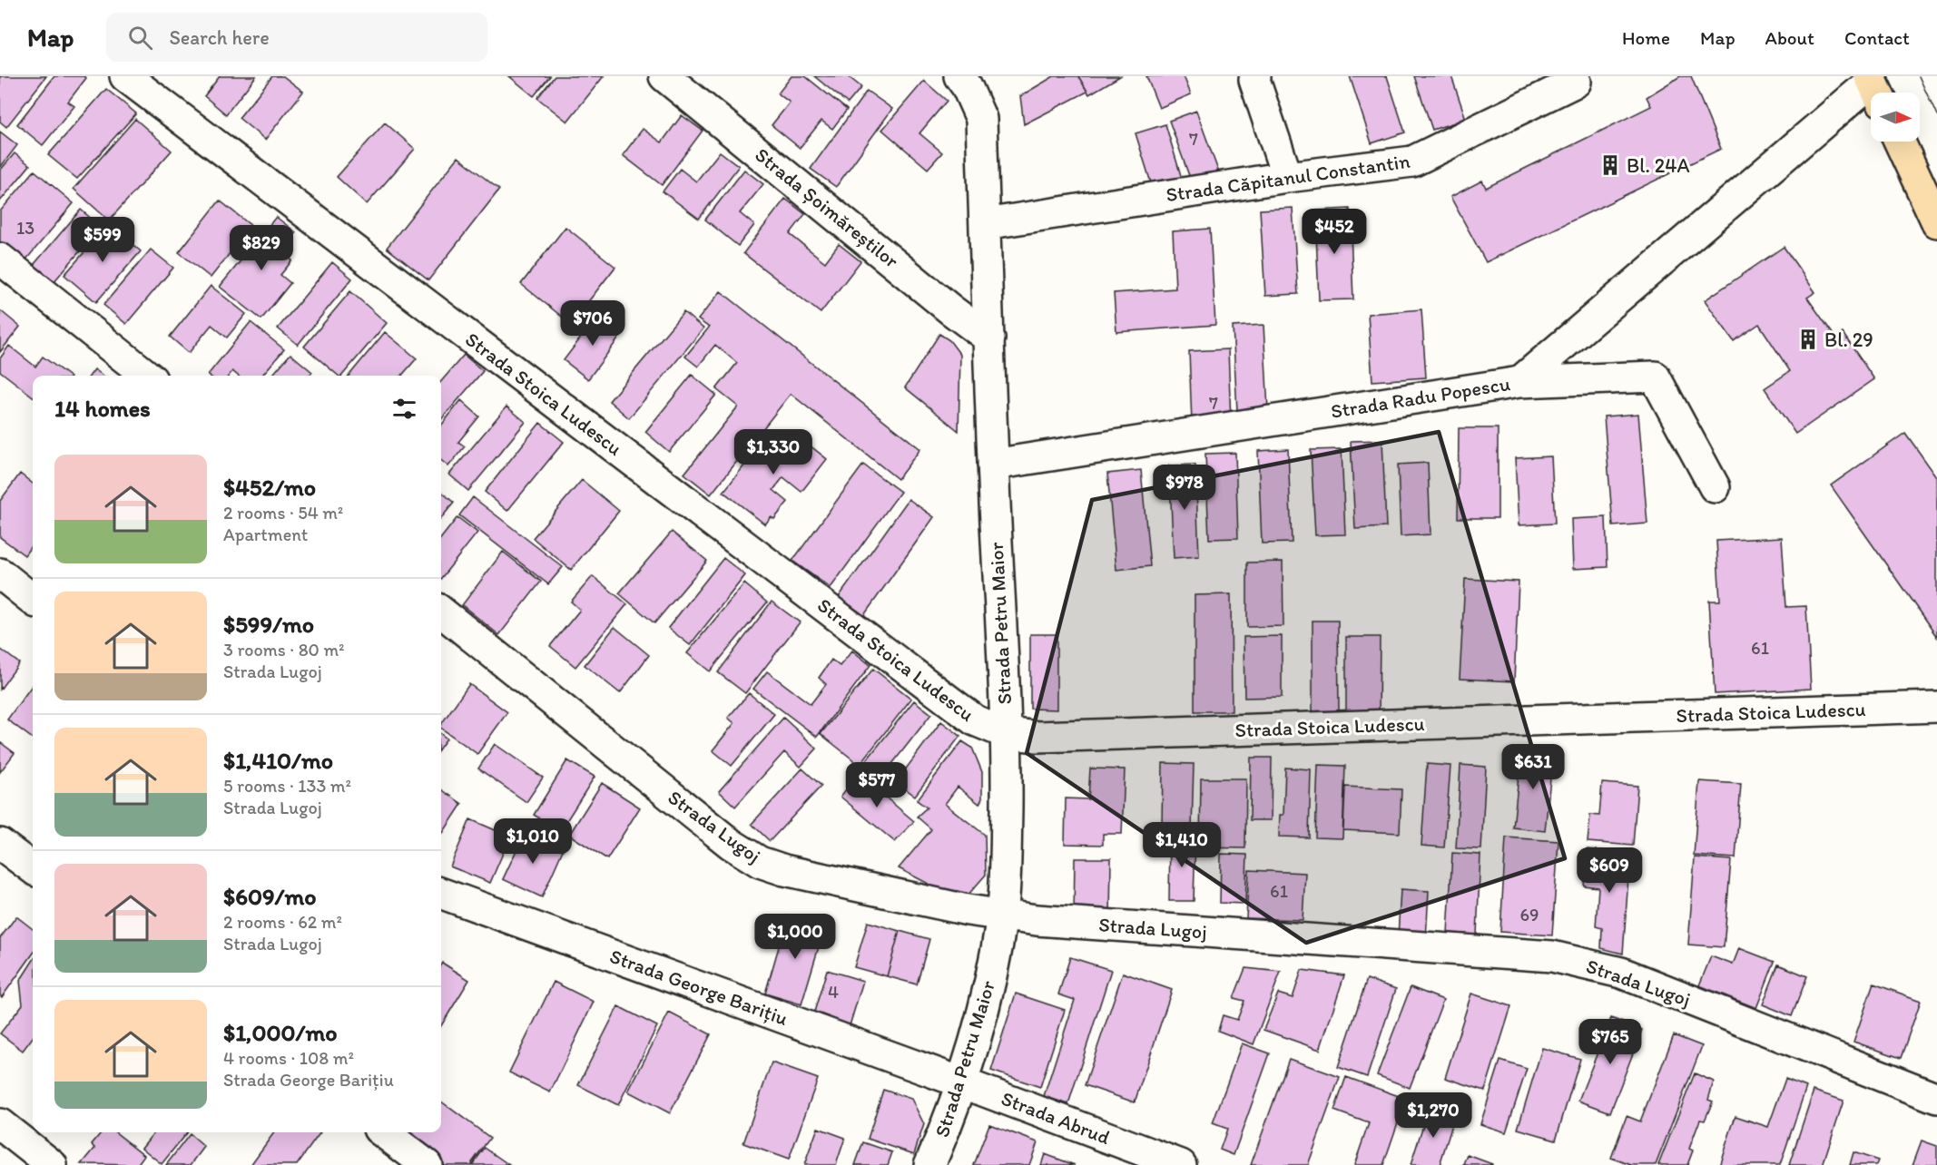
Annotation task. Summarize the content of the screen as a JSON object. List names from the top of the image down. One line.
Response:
{"streets":{"street":["Strada Căpitanul Constantin","Strada Șoimăreștilor","Strada Stoica Ludescu","Strada Radu Popescu","Strada Petru Maior","Strada Lugoj","Strada George Barițiu","Strada Abrud"]},"crossings":[["Strada Căpitanul Constantin","Strada Petru Maior"],["Strada Șoimăreștilor","Strada Petru Maior"],["Strada Stoica Ludescu","Strada Petru Maior"],["Strada Radu Popescu","Strada Petru Maior"],["Strada Petru Maior","Strada Lugoj"],["Strada Petru Maior","Strada George Barițiu"],["Strada Petru Maior","Strada Abrud"],["Strada George Barițiu","Strada Abrud"]],"places":{"building":["Bl. 24A","Bl. 29"]},"house_numbers":["7","13","7","61","61","69","4"],"north":"right","page":{"header":"Map","search":"Search here","nav":["Home","Map","About","Contact"],"price":["$452","$599","$829","$706","$1,330","$978","$631","$577","$1,010","$1,410","$609","$1,000","$765","$1,270"],"heading":"14 homes","list":[{"name":"$452/mo","note":"2 rooms · 54 m² · Apartment"},{"name":"$599/mo","note":"3 rooms · 80 m² · Strada Lugoj"},{"name":"$1,410/mo","note":"5 rooms · 133 m² · Strada Lugoj"},{"name":"$609/mo","note":"2 rooms · 62 m² · Strada Lugoj"},{"name":"$1,000/mo","note":"4 rooms · 108 m² · Strada George Barițiu"}]}}
